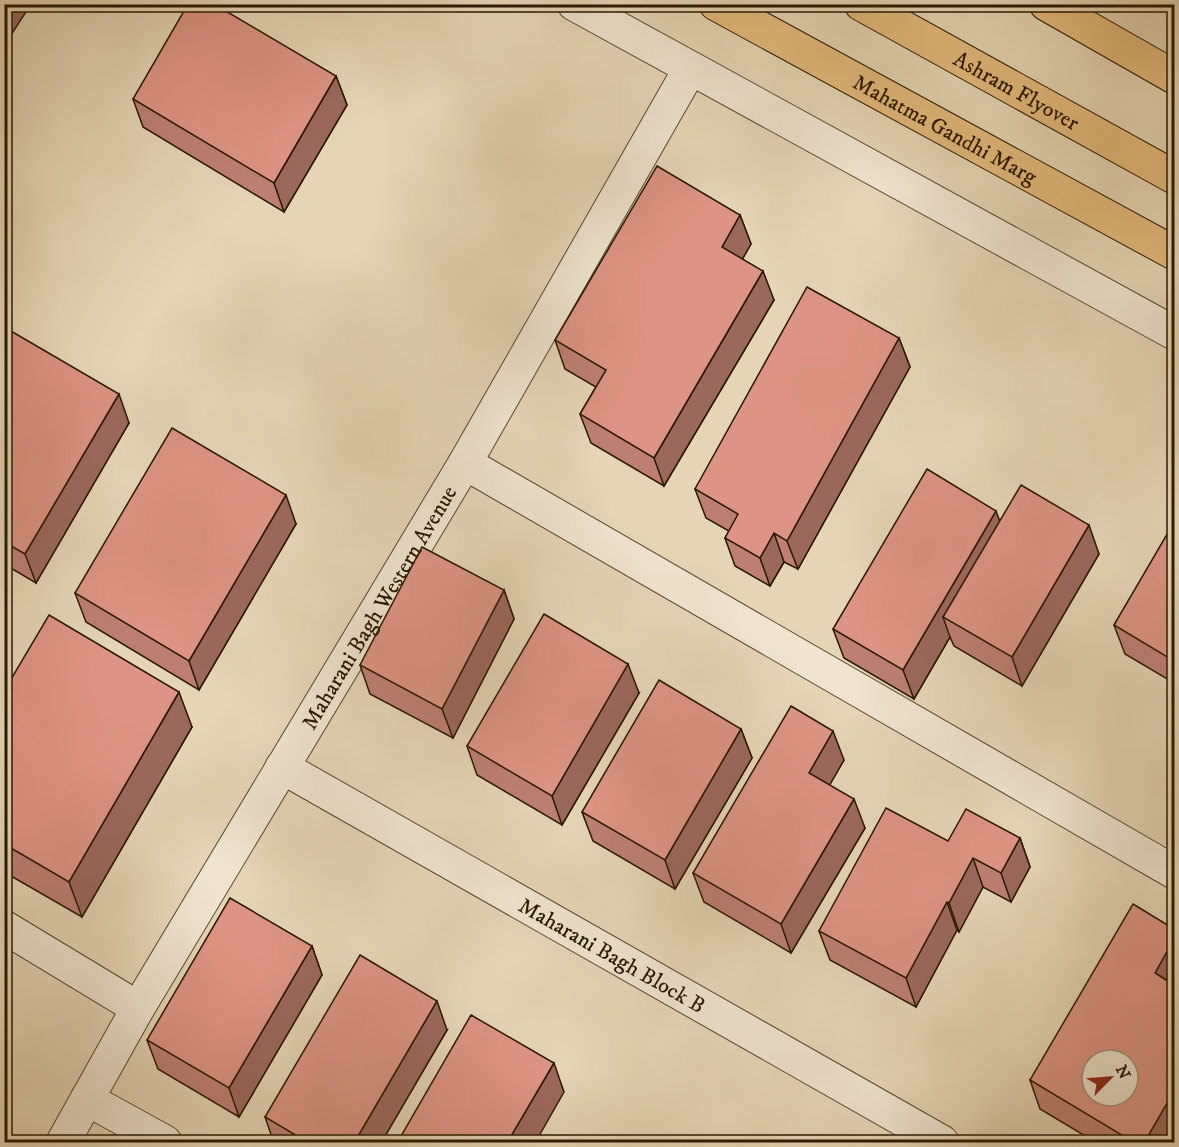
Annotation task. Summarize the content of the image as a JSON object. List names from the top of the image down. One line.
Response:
{"streets":{"main road":["Ashram Flyover","Mahatma Gandhi Marg"],"street":["Maharani Bagh Western Avenue","Maharani Bagh Block B"]},"crossings":[["Maharani Bagh Western Avenue","Maharani Bagh Block B"]],"north":"top right"}
